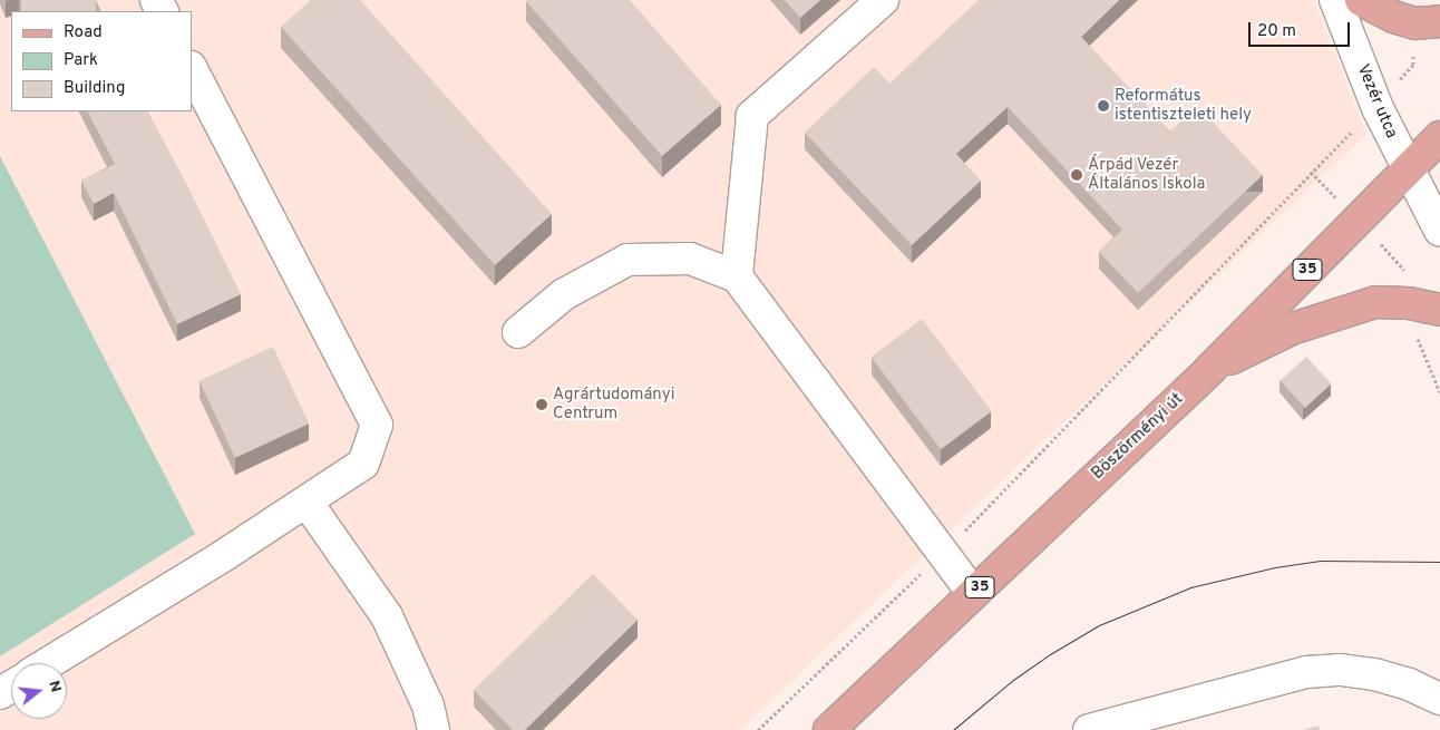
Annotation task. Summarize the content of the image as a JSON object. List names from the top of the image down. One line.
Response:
{"streets":{"main road":["35","Böszörményi út"],"street":["Vezér utca"]},"crossings":[["Vezér utca","Böszörményi út"]],"places":["Református istentiszteleti hely","Árpád Vezér Általános Iskola","Agrártudományi Centrum"],"legend":["Road","Park","Building"],"scale_bar":"20 m","north":"right"}
